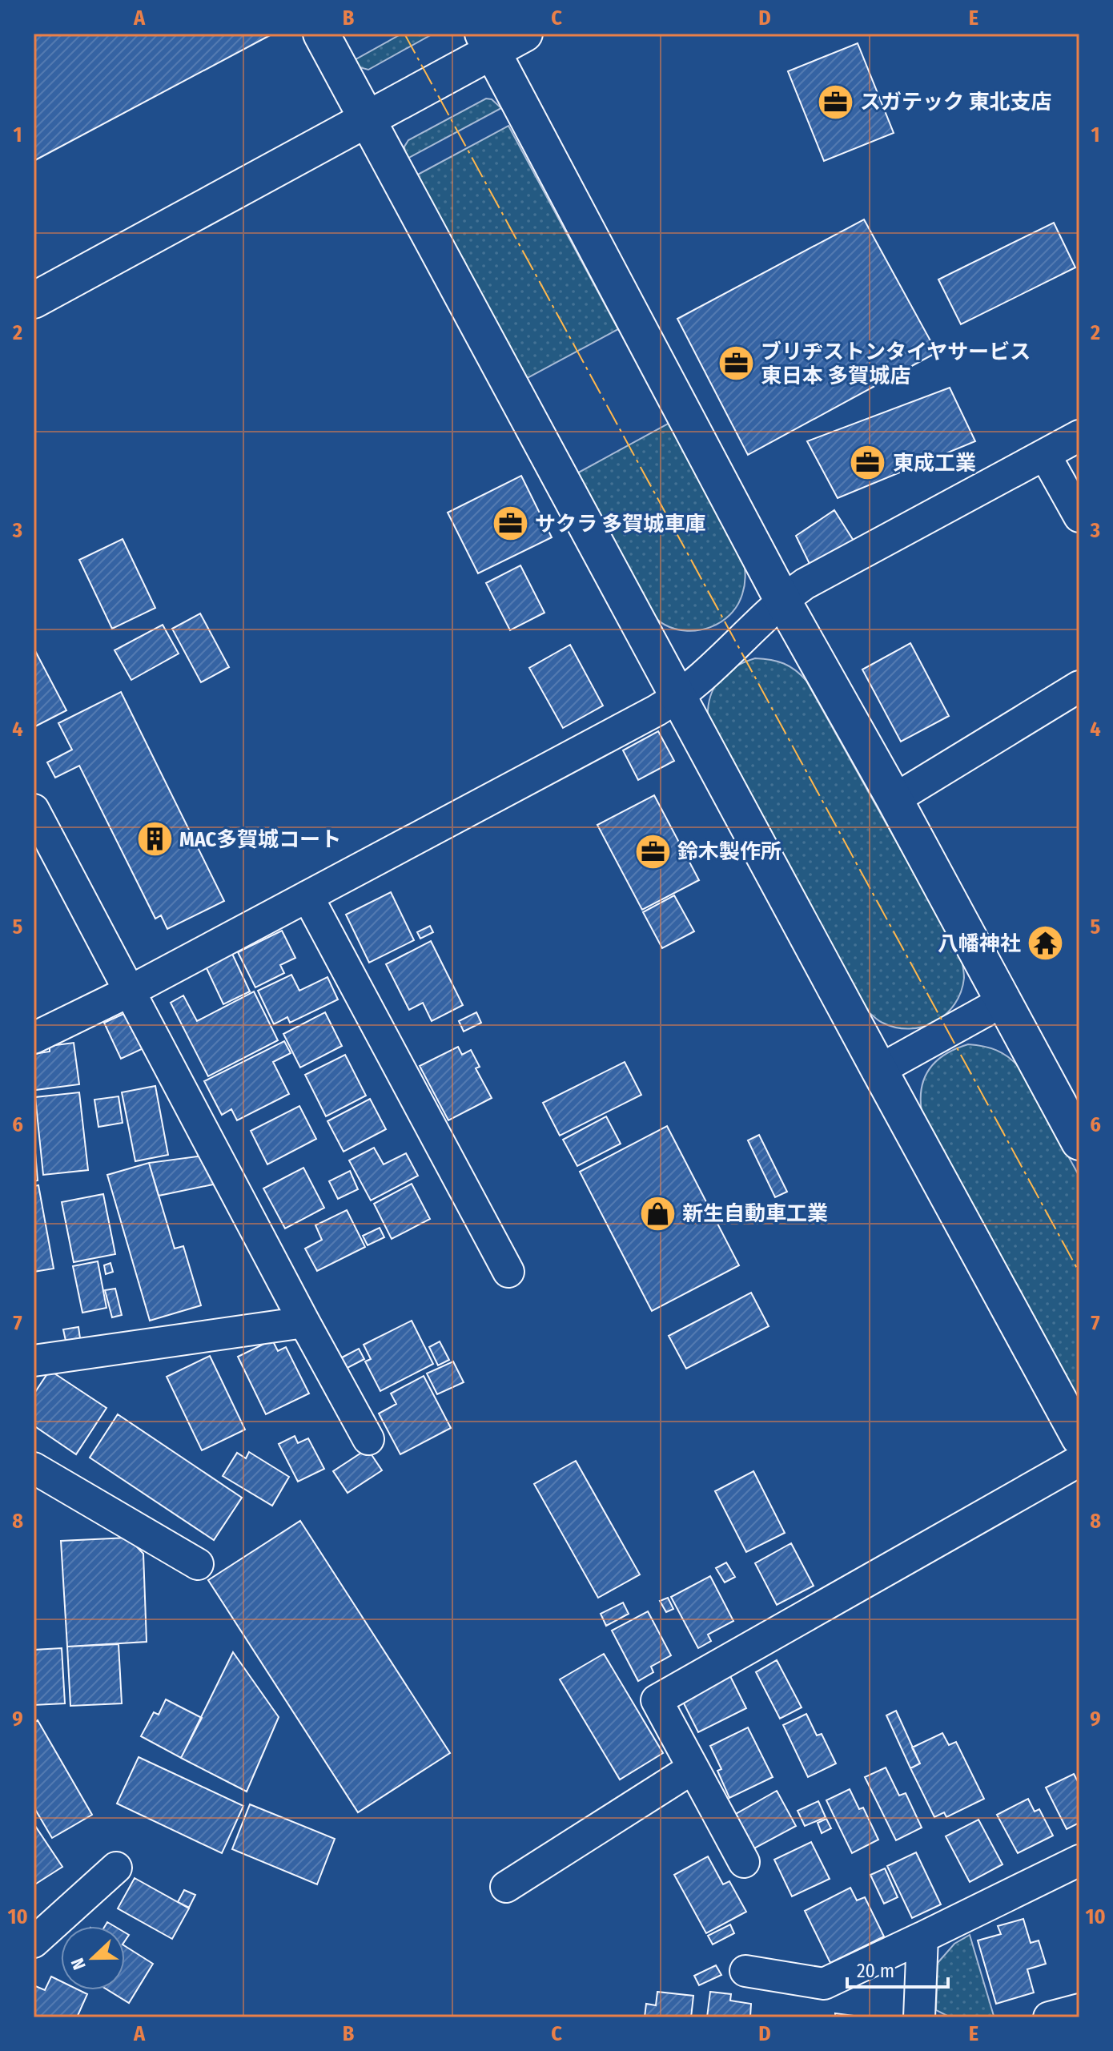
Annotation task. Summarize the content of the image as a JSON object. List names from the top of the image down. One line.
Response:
{"places":{"office":["スガテック 東北支店","ブリヂストンタイヤサービス 東日本 多賀城店","東成工業","サクラ 多賀城車庫","鈴木製作所"],"building":["MAC多賀城コート"],"temple":["八幡神社"],"shop":["新生自動車工業"]},"scale_bar":"20 m","north":"left","grid":{"columns":["A","B","C","D","E"],"rows":["1","2","3","4","5","6","7","8","9","10"]}}
